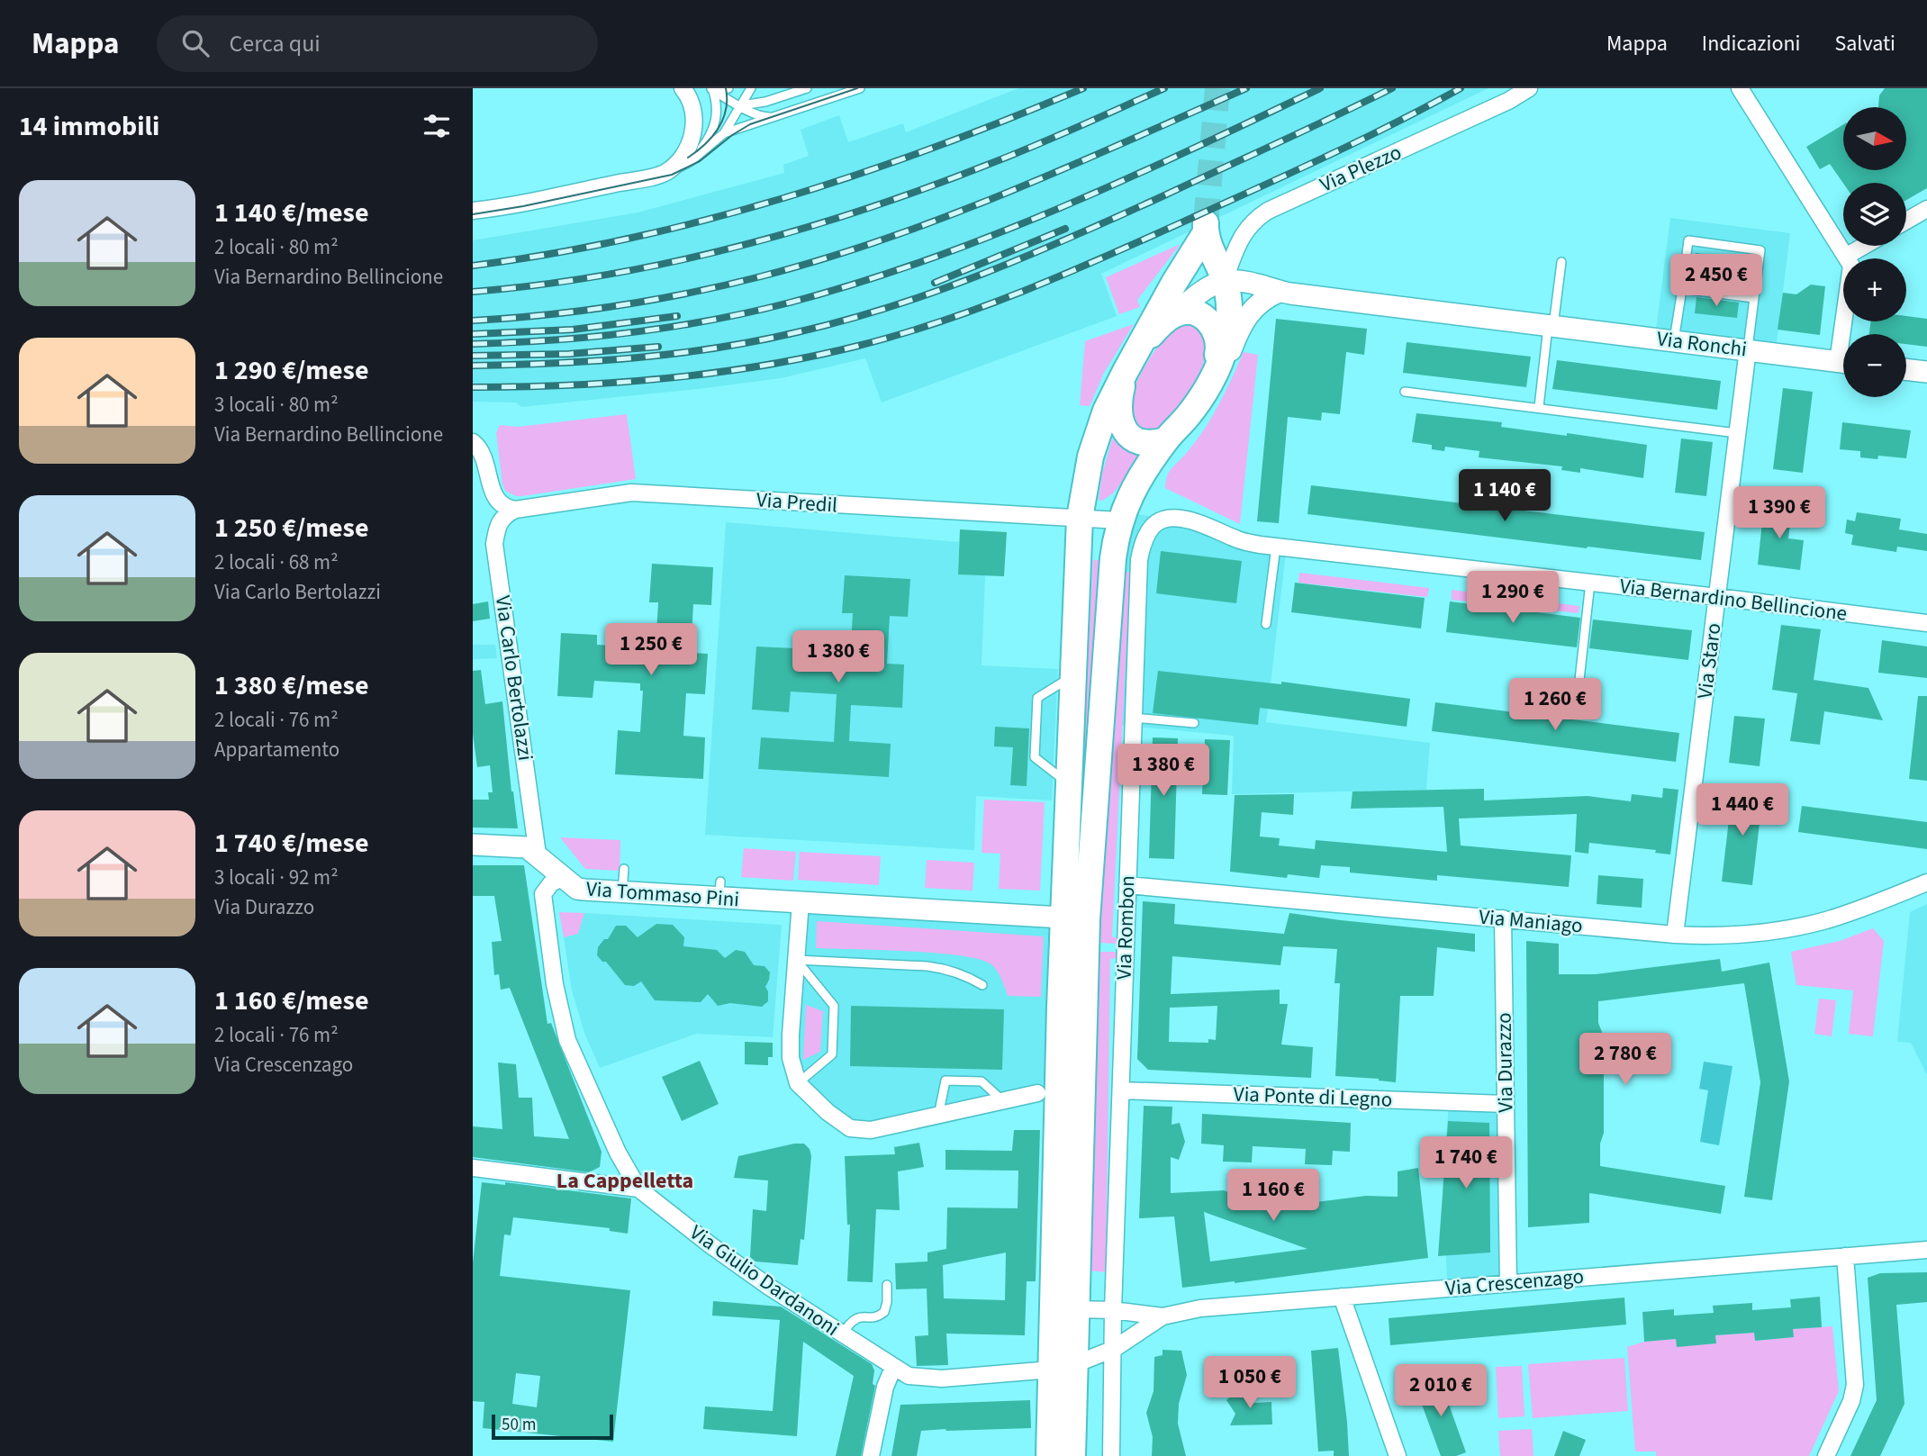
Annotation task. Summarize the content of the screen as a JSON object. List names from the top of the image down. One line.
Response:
{"streets":{"main road":["Via Rombon"],"street":["Via Plezzo","Via Ronchi","Via Predil","Via Bernardino Bellincione","Via Staro","Via Carlo Bertolazzi","Via Tommaso Pini","Via Maniago","Via Durazzo","Via Ponte di Legno","Via Giulio Dardanoni","Via Crescenzago"]},"crossings":[["Via Plezzo","Via Ronchi"],["Via Plezzo","Via Rombon"],["Via Ronchi","Via Staro"],["Via Ronchi","Via Rombon"],["Via Predil","Via Carlo Bertolazzi"],["Via Predil","Via Rombon"],["Via Bernardino Bellincione","Via Staro"],["Via Bernardino Bellincione","Via Rombon"],["Via Staro","Via Maniago"],["Via Carlo Bertolazzi","Via Tommaso Pini"],["Via Tommaso Pini","Via Rombon"],["Via Maniago","Via Rombon"],["Via Maniago","Via Durazzo"],["Via Rombon","Via Ponte di Legno"],["Via Rombon","Via Crescenzago"],["Via Durazzo","Via Ponte di Legno"],["Via Durazzo","Via Crescenzago"]],"districts":["La Cappelletta"],"scale_bar":"50 m","north":"right","page":{"header":"Mappa","search":"Cerca qui","nav":["Mappa","Indicazioni","Salvati"],"heading":"14 immobili","map_buttons":["+","−"],"list":[{"name":"1 140 €/mese","note":"2 locali · 80 m² · Via Bernardino Bellincione"},{"name":"1 290 €/mese","note":"3 locali · 80 m² · Via Bernardino Bellincione"},{"name":"1 250 €/mese","note":"2 locali · 68 m² · Via Carlo Bertolazzi"},{"name":"1 380 €/mese","note":"2 locali · 76 m² · Appartamento"},{"name":"1 740 €/mese","note":"3 locali · 92 m² · Via Durazzo"},{"name":"1 160 €/mese","note":"2 locali · 76 m² · Via Crescenzago"}],"price":["2 450 €","1 140 €","1 390 €","1 290 €","1 250 €","1 380 €","1 260 €","1 380 €","1 440 €","2 780 €","1 740 €","1 160 €","1 050 €","2 010 €"],"scale":"50 m"}}
